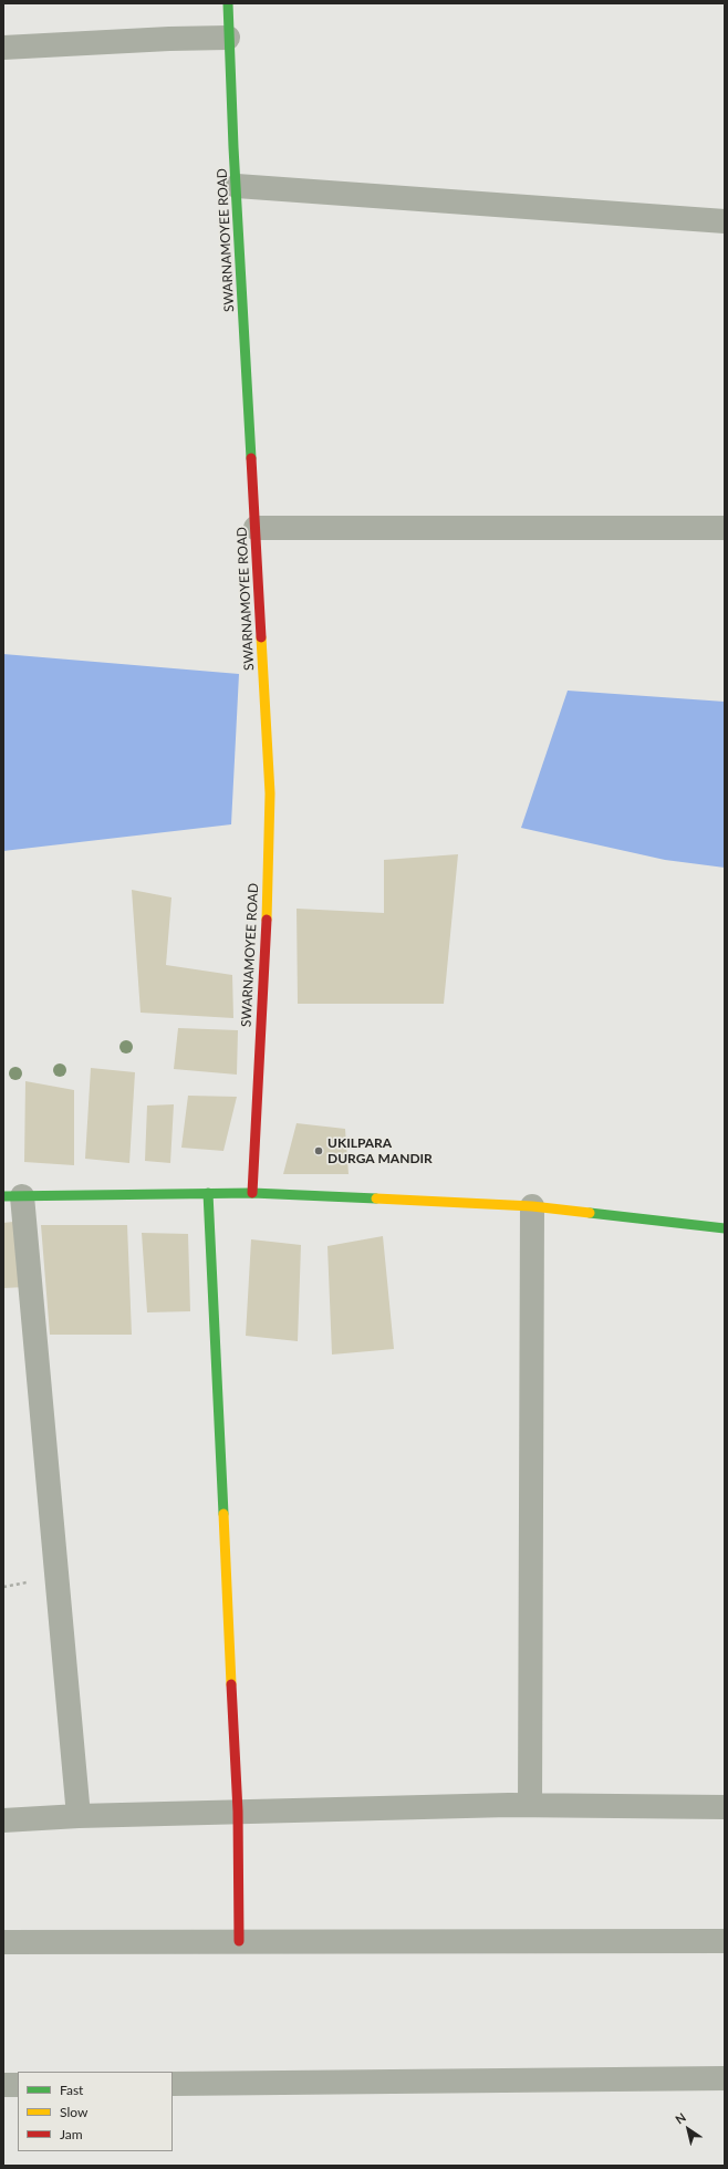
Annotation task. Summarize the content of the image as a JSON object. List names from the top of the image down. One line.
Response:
{"streets":{"street":["SWARNAMOYEE ROAD"]},"places":["UKILPARA DURGA MANDIR"],"legend":["Fast","Slow","Jam"],"north":"top left"}
